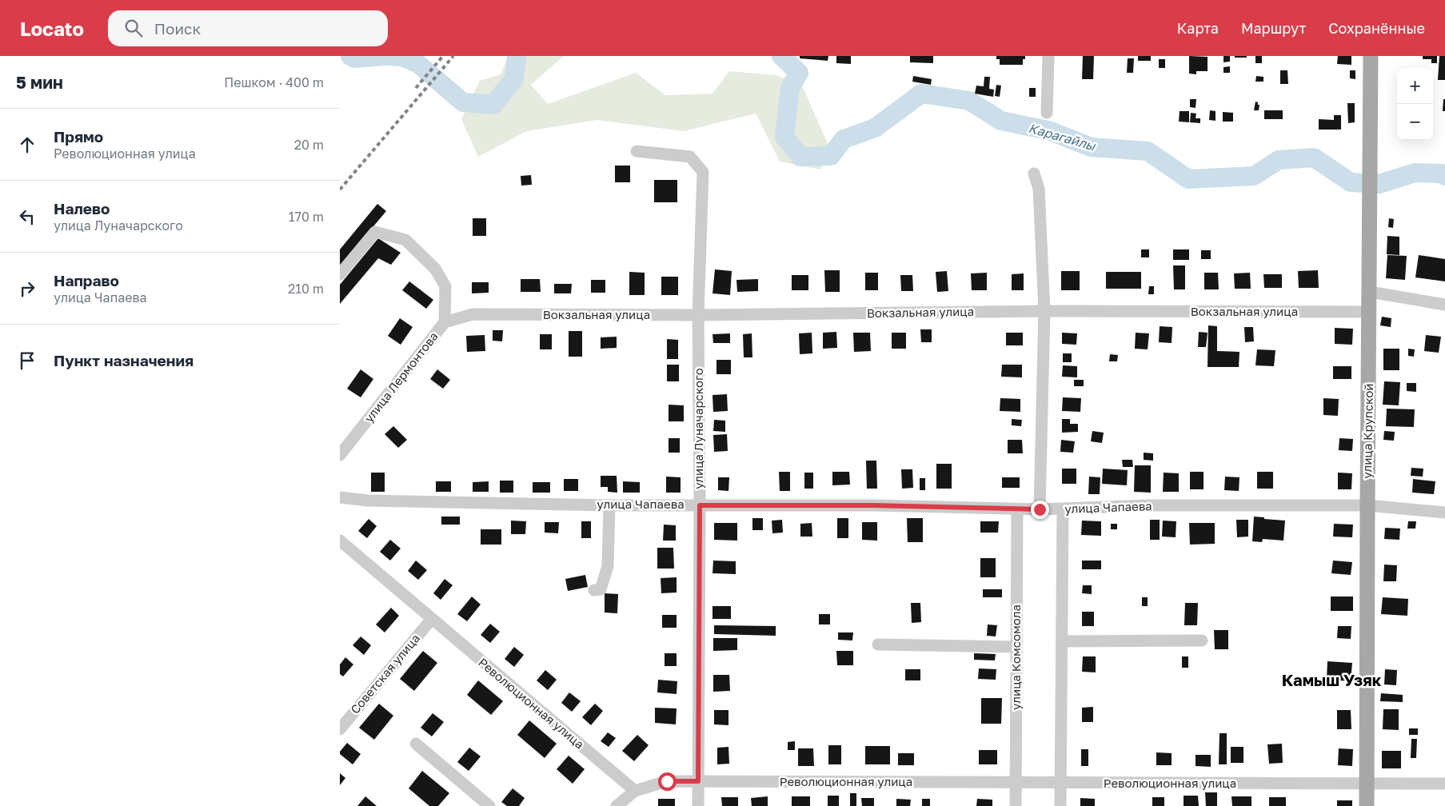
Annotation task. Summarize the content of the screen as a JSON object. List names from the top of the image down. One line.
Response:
{"streets":{"main road":["улица Крупской"],"street":["Вокзальная улица","улица Лермонтова","улица Луначарского","улица Чапаева","улица Комсомола","Советская улица","Революционная улица"]},"crossings":[["Вокзальная улица","улица Лермонтова"],["Вокзальная улица","улица Луначарского"],["Вокзальная улица","улица Крупской"],["улица Луначарского","улица Чапаева"],["улица Луначарского","Революционная улица"],["улица Крупской","улица Чапаева"],["улица Крупской","Революционная улица"],["улица Чапаева","улица Комсомола"],["улица Комсомола","Революционная улица"],["Советская улица","Революционная улица"]],"districts":["Камыш Узяк"],"water":["Карагайлы"],"page":{"header":"Locato","search":"Поиск","nav":["Карта","Маршрут","Сохранённые"],"heading":["5 мин","Пешком · 400 m"],"map_buttons":["+","−"],"list":[["Прямо","Революционная улица","20 m"],["Налево","улица Луначарского","170 m"],["Направо","улица Чапаева","210 m"],"Пункт назначения"]}}
